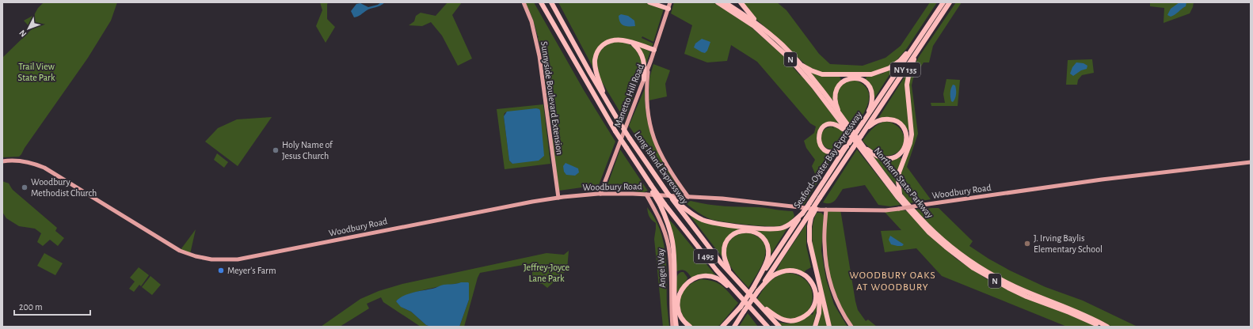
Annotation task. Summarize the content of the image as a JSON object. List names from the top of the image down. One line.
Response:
{"streets":{"highway":["N","NY 135","Seaford-Oyster Bay Expressway","Long Island Expressway","Northern State Parkway","I 495"],"main road":["Manetto Hill Road","Sunnyside Boulevard Extension","Woodbury Road","Angel Way"]},"crossings":[["Manetto Hill Road","Woodbury Road"],["Sunnyside Boulevard Extension","Woodbury Road"],["Woodbury Road","Angel Way"]],"districts":["WOODBURY OAKS AT WOODBURY"],"parks":["Trail View State Park","Jeffrey-Joyce Lane Park"],"places":["Holy Name of Jesus Church","Woodbury Methodist Church","J. Irving Baylis Elementary School","Meyer's Farm"],"scale_bar":"200 m","north":"bottom left"}
